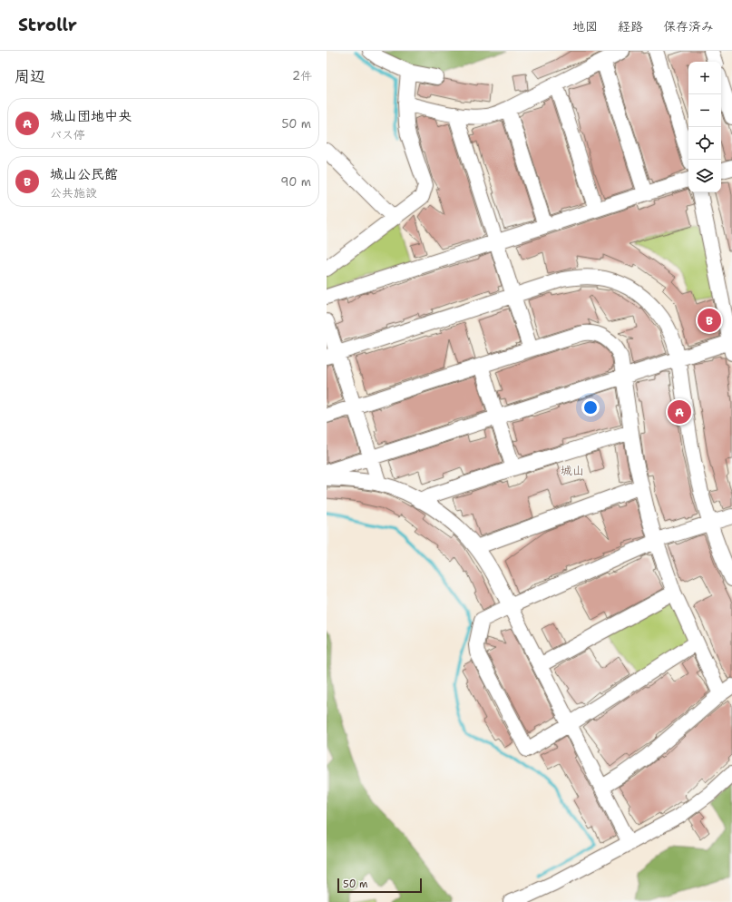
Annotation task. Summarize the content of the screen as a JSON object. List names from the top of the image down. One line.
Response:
{"districts":["城山"],"scale_bar":"50 m","page":{"header":"Strollr","nav":["地図","経路","保存済み"],"heading":["周辺","2件"],"map_buttons":["+","−"],"list":[{"mark":"A","name":"城山団地中央","note":"バス停","value":"50 m"},{"mark":"B","name":"城山公民館","note":"公共施設","value":"90 m"}],"pins":["B","A"],"scale":"50 m"}}
